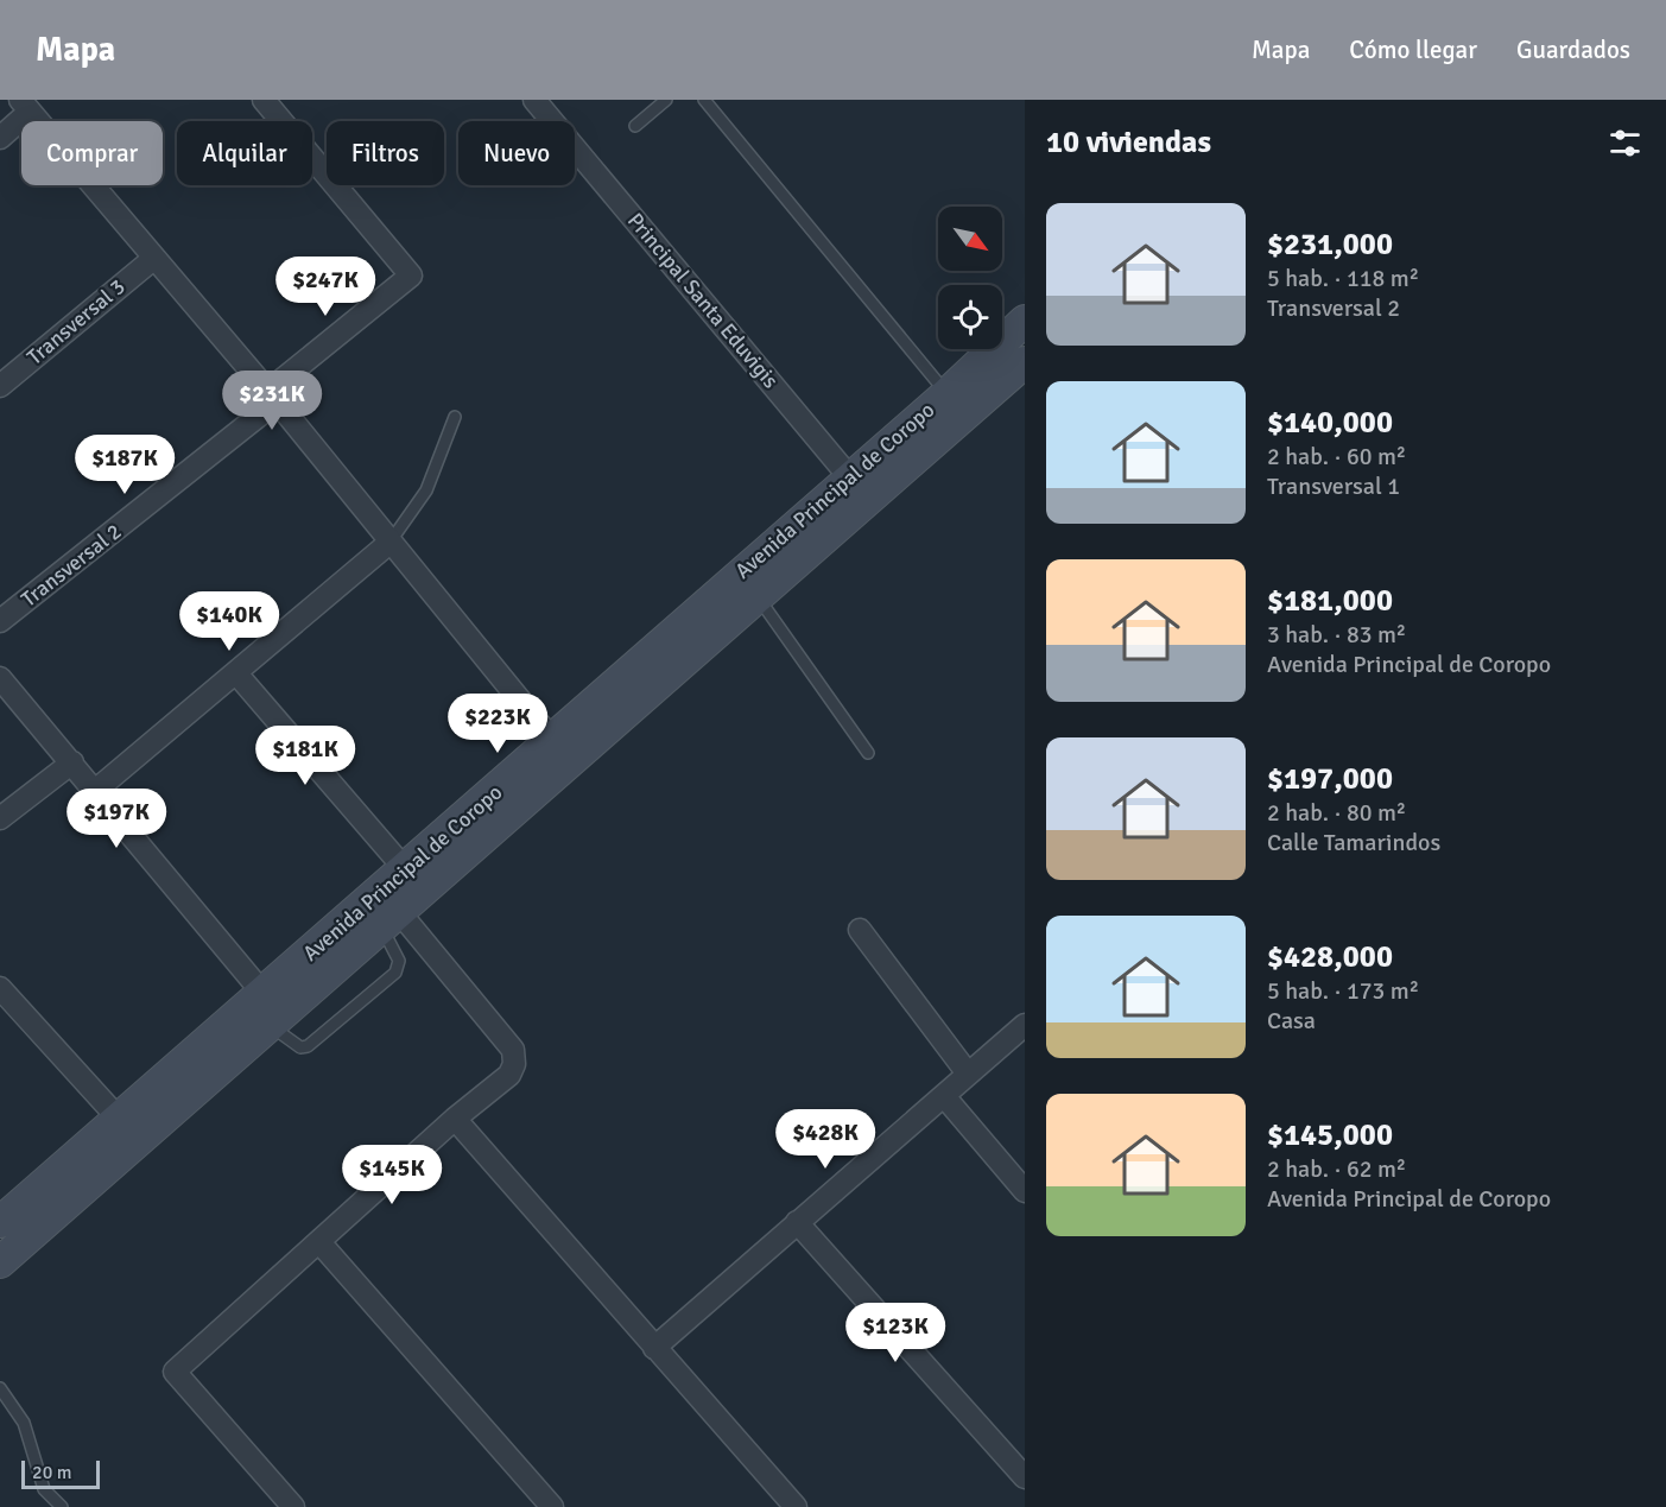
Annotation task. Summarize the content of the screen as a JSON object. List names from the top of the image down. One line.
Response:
{"streets":{"main road":["Avenida Principal de Coropo"],"street":["Principal Santa Eduvigis","Transversal 3","Transversal 2"]},"crossings":[["Principal Santa Eduvigis","Avenida Principal de Coropo"]],"scale_bar":"20 m","north":"bottom right","page":{"header":"Mapa","nav":["Mapa","Cómo llegar","Guardados"],"heading":"10 viviendas","chip":["Comprar","Alquilar","Filtros","Nuevo"],"list":[{"name":"$231,000","note":"5 hab. · 118 m² · Transversal 2"},{"name":"$140,000","note":"2 hab. · 60 m² · Transversal 1"},{"name":"$181,000","note":"3 hab. · 83 m² · Avenida Principal de Coropo"},{"name":"$197,000","note":"2 hab. · 80 m² · Calle Tamarindos"},{"name":"$428,000","note":"5 hab. · 173 m² · Casa"},{"name":"$145,000","note":"2 hab. · 62 m² · Avenida Principal de Coropo"}],"price":["$247K","$231K","$187K","$140K","$223K","$181K","$197K","$428K","$145K","$123K"],"scale":"20 m"}}
